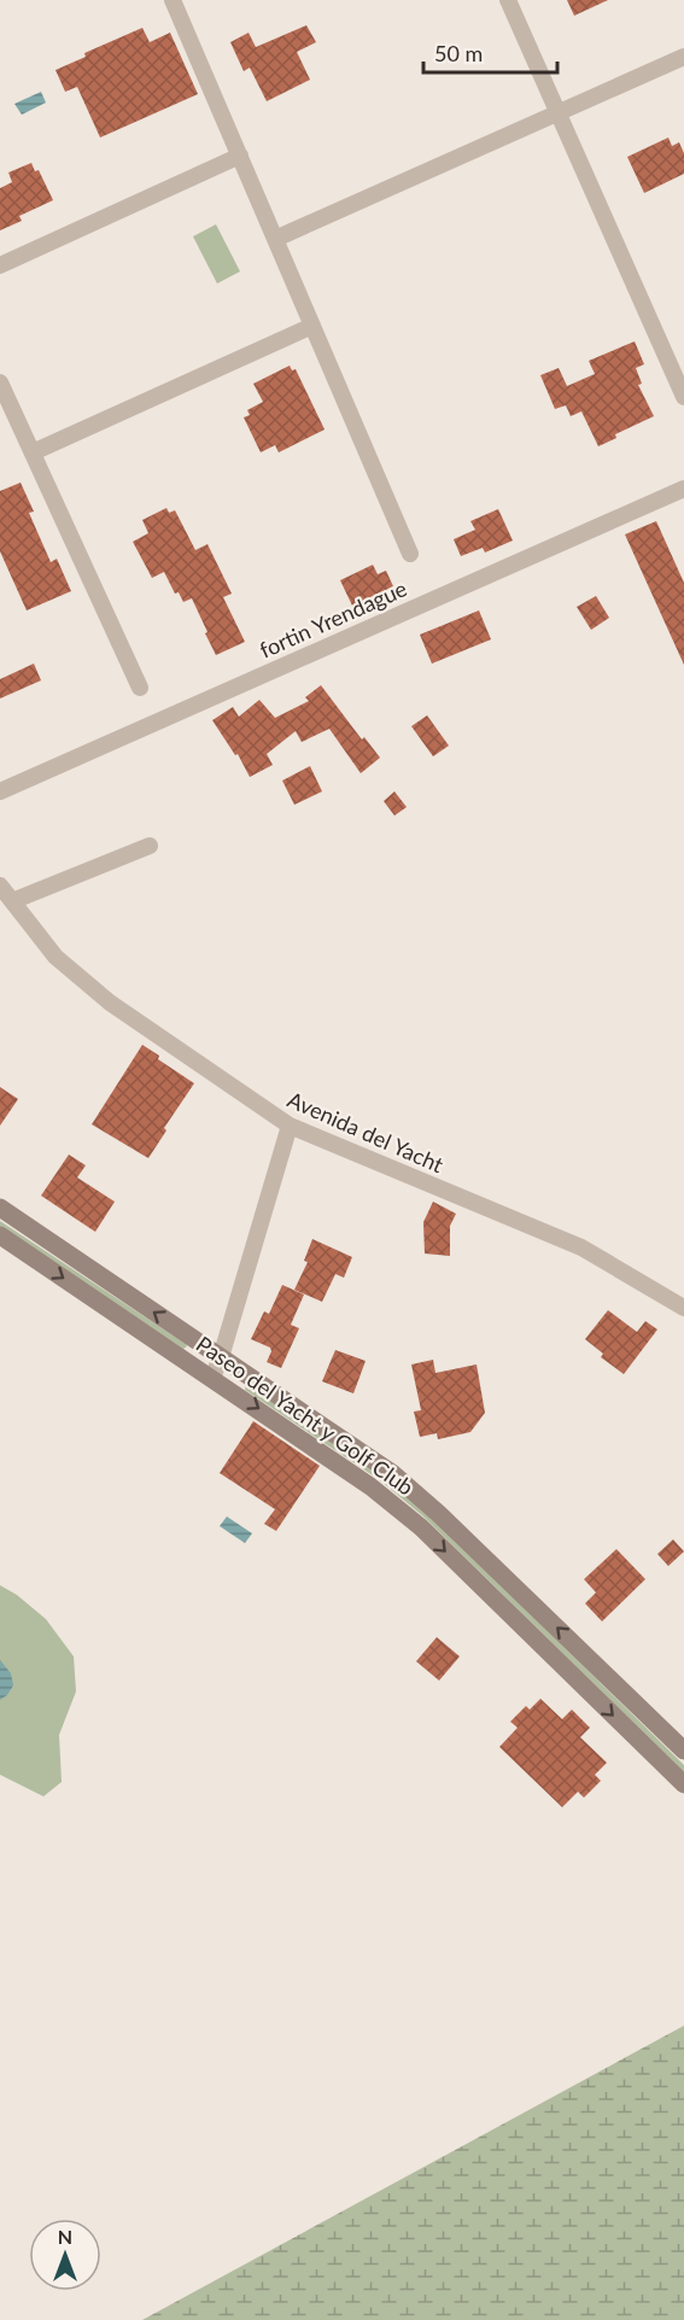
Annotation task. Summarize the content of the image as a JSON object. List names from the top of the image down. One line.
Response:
{"streets":{"main road":["Paseo del Yacht y Golf Club"],"street":["fortin Yrendague","Avenida del Yacht"]},"scale_bar":"50 m","north":"top"}
